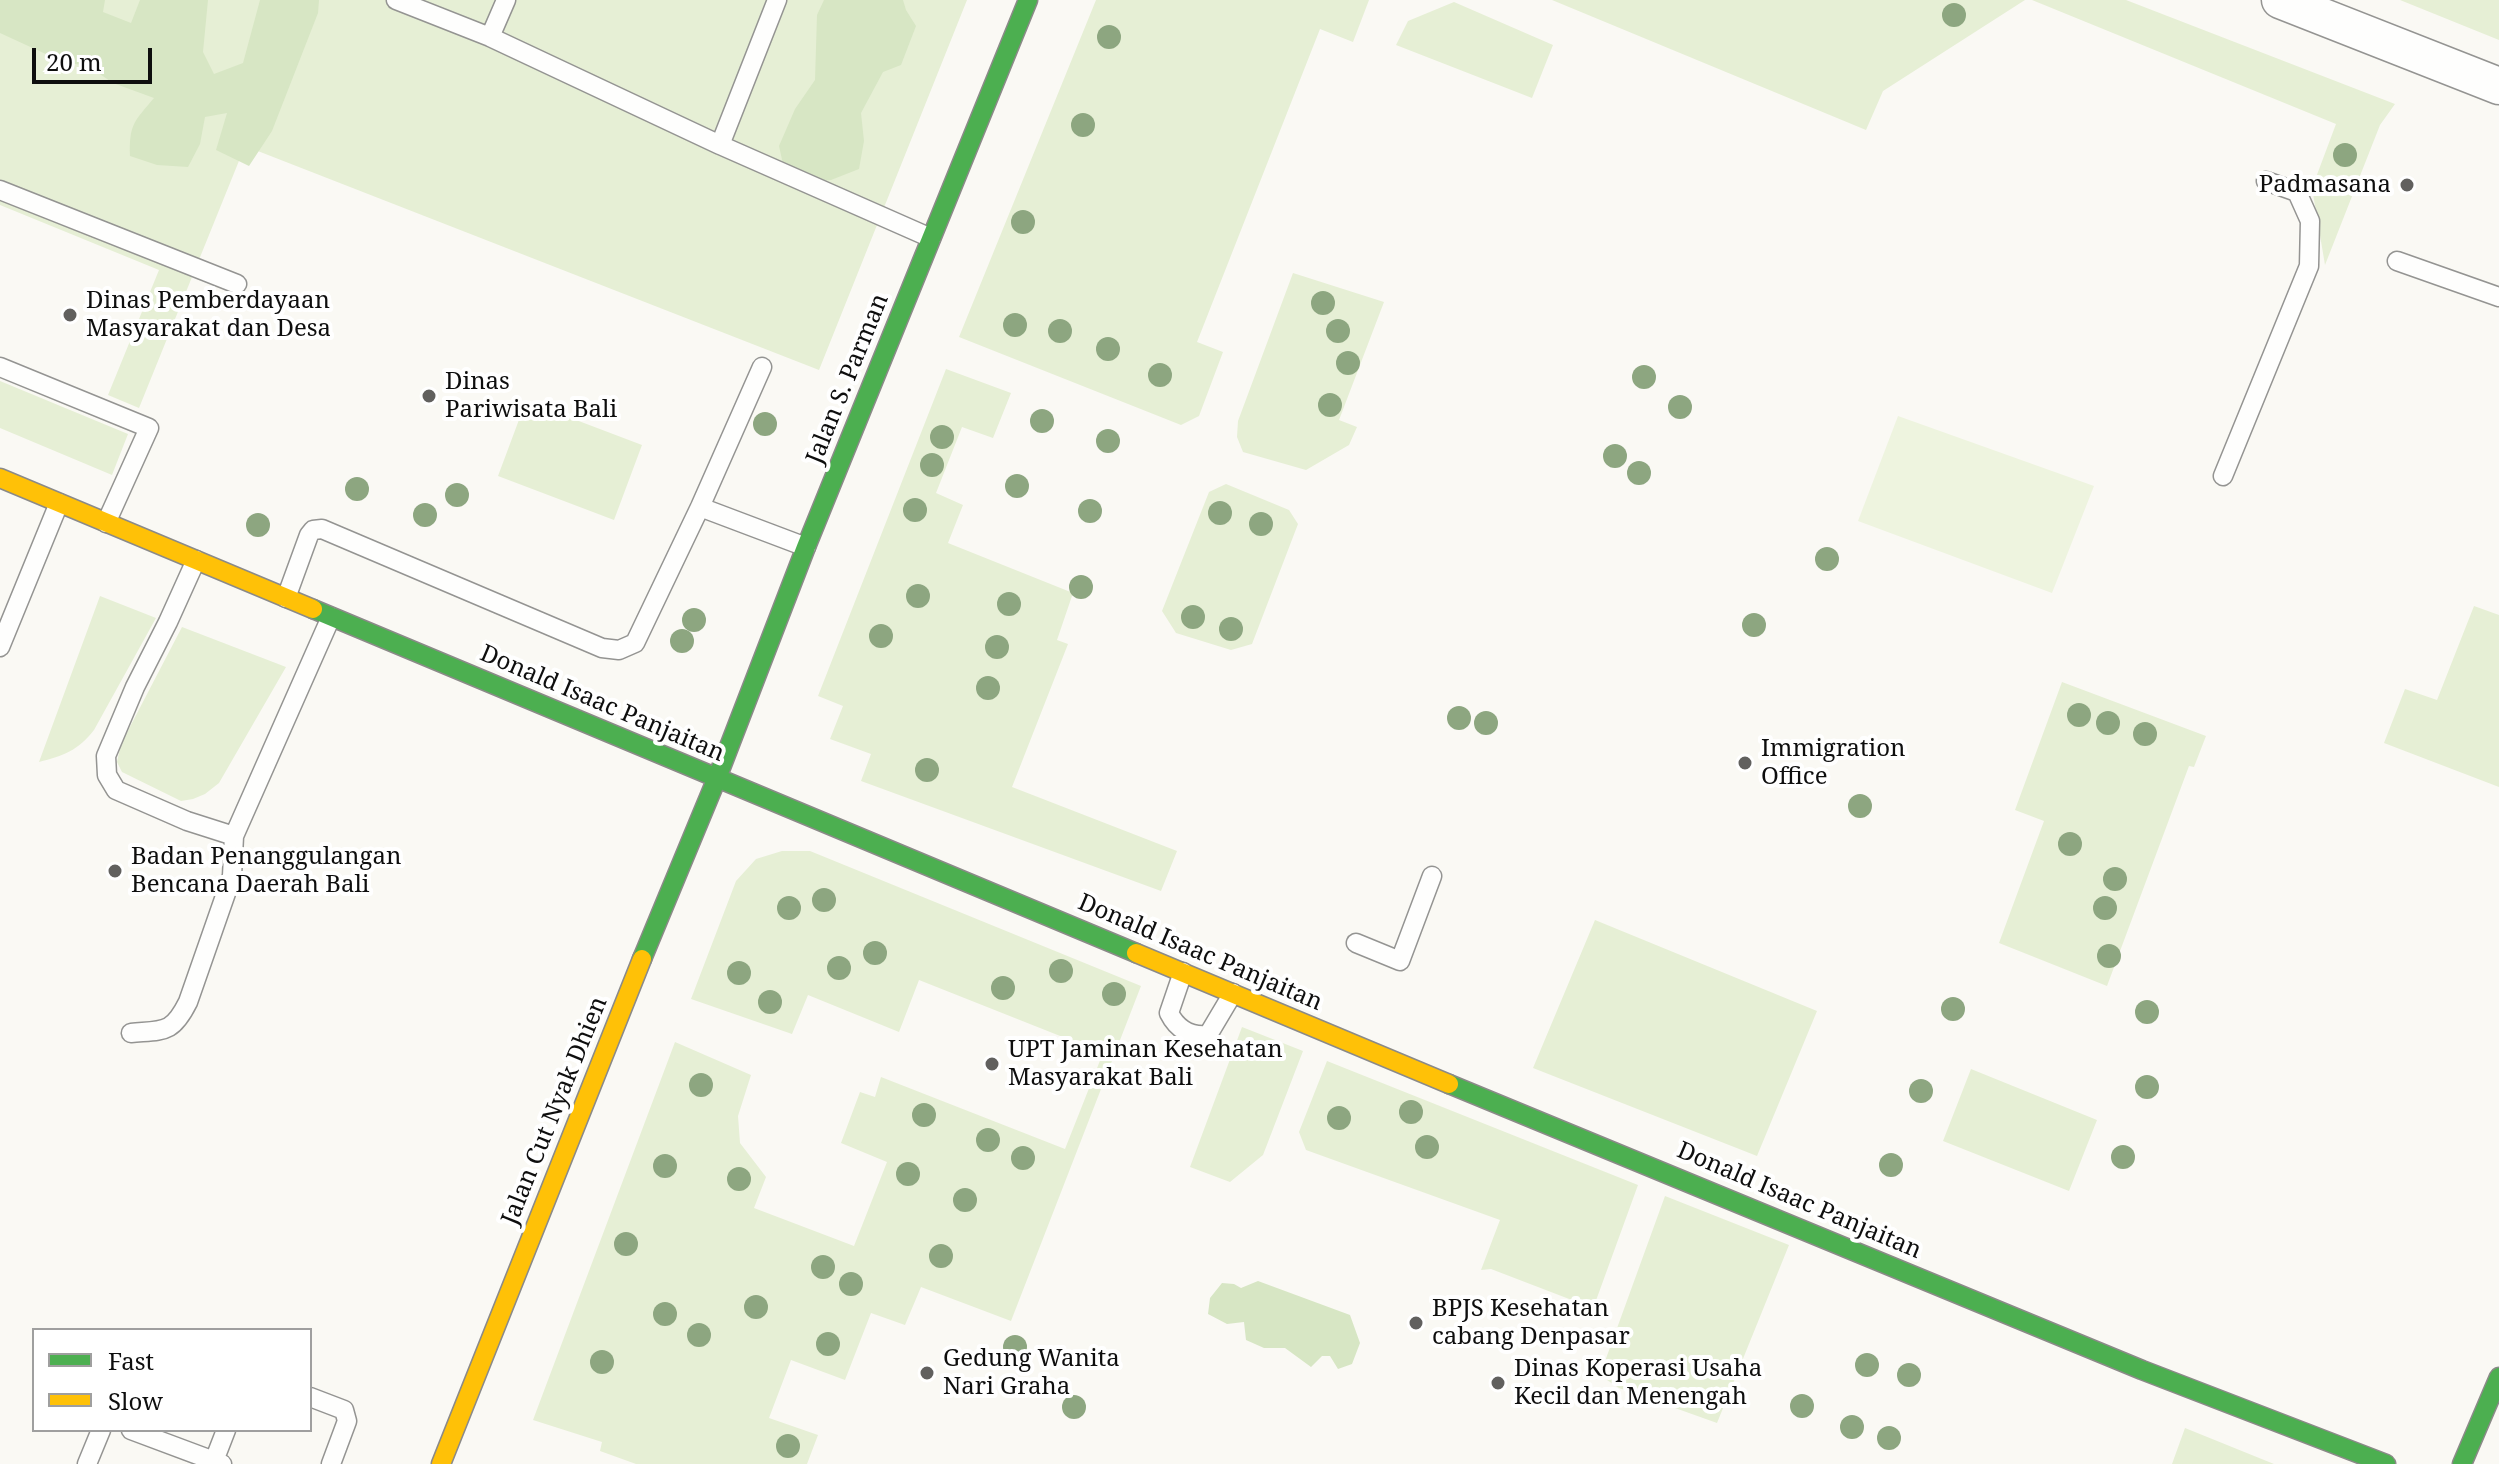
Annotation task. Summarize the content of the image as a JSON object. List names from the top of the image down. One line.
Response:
{"streets":{"street":["Jalan S. Parman","Donald Isaac Panjaitan","Jalan Cut Nyak Dhien"]},"crossings":[["Jalan S. Parman","Donald Isaac Panjaitan"],["Jalan S. Parman","Jalan Cut Nyak Dhien"],["Donald Isaac Panjaitan","Jalan Cut Nyak Dhien"]],"places":["Padmasana","Dinas Pemberdayaan Masyarakat dan Desa","Dinas Pariwisata Bali","Immigration Office","Badan Penanggulangan Bencana Daerah Bali","UPT Jaminan Kesehatan Masyarakat Bali","BPJS Kesehatan cabang Denpasar","Gedung Wanita Nari Graha","Dinas Koperasi Usaha Kecil dan Menengah"],"legend":["Fast","Slow"],"scale_bar":"20 m"}
